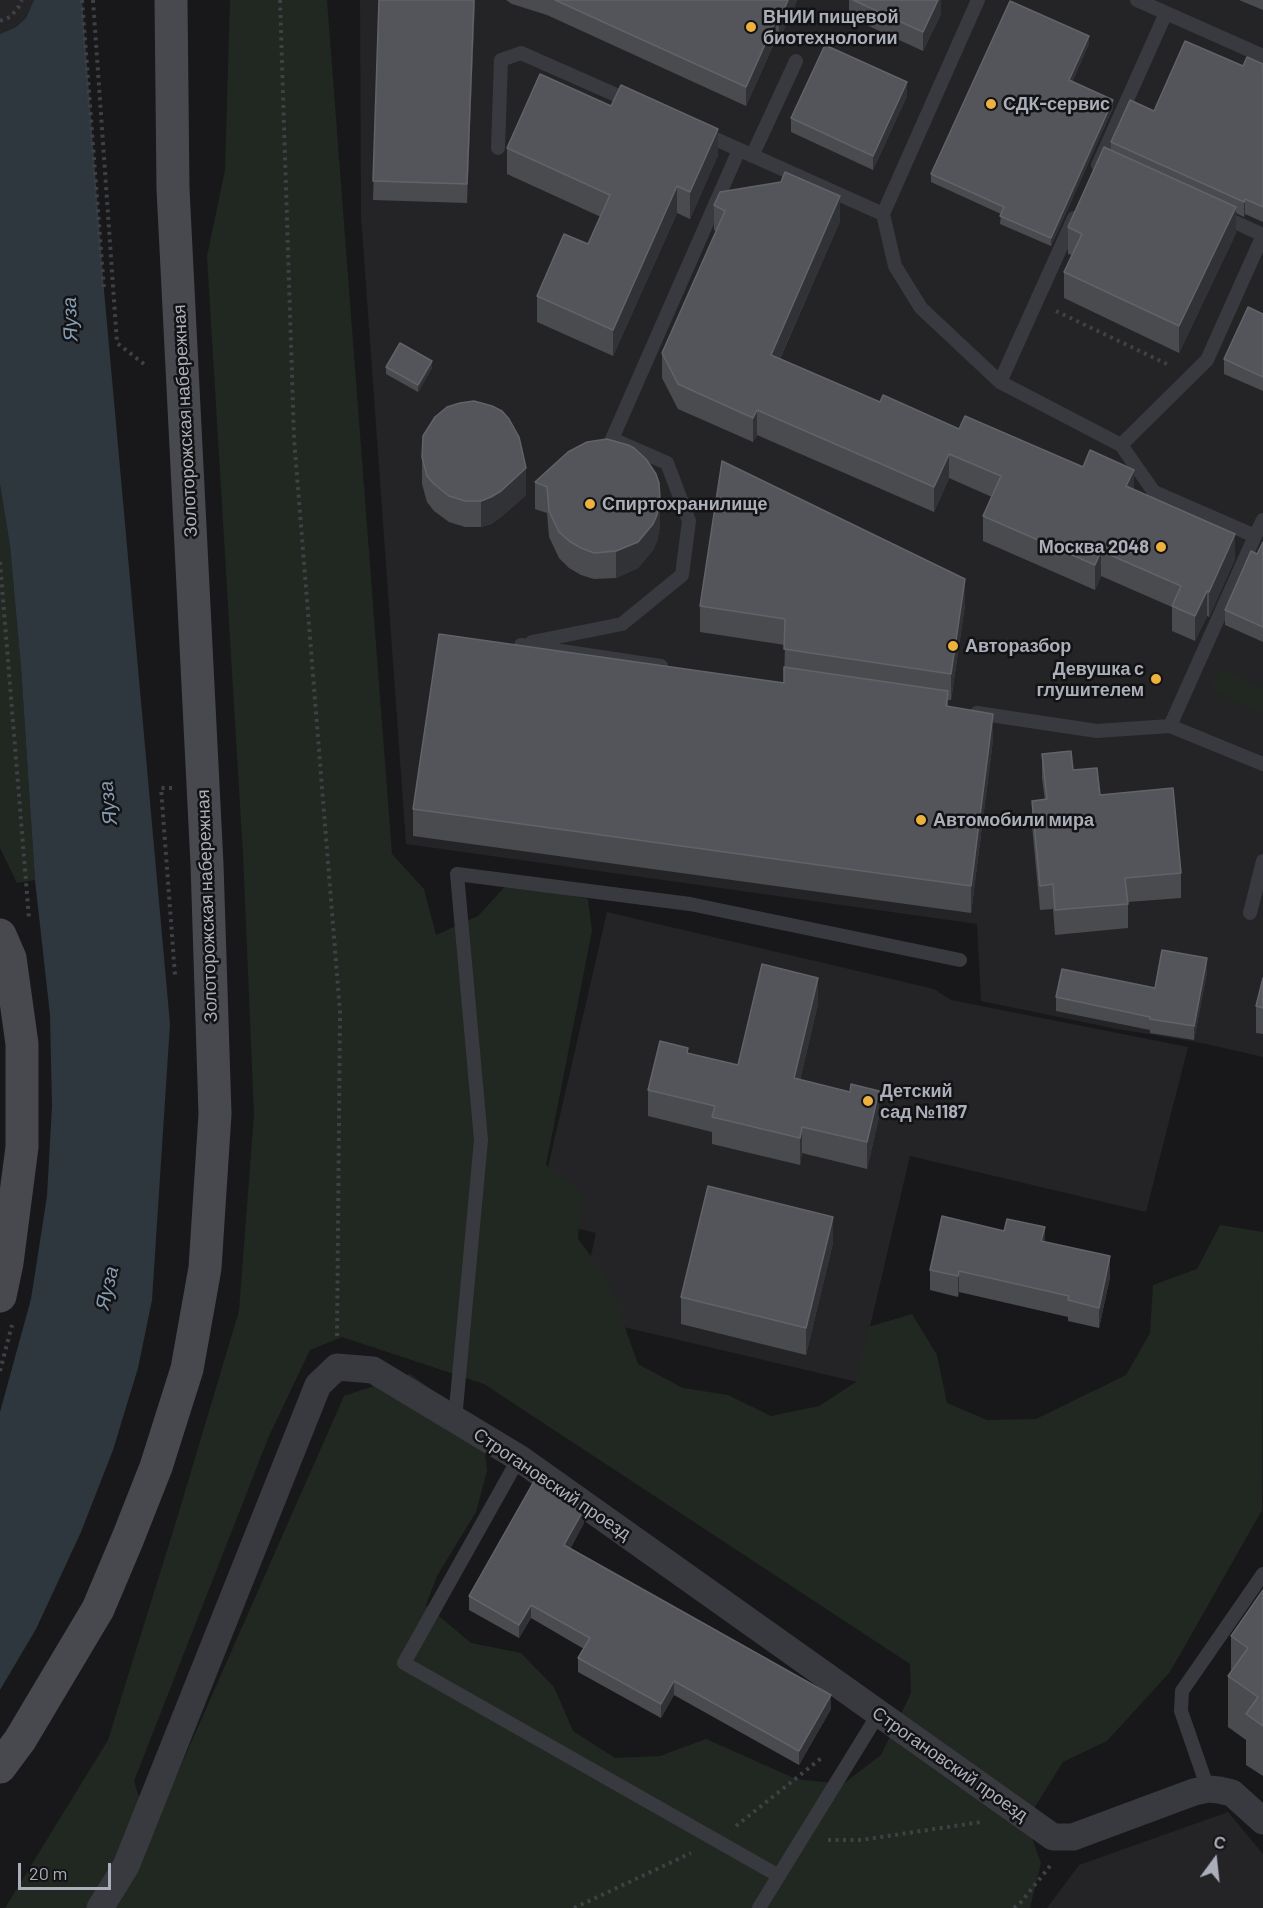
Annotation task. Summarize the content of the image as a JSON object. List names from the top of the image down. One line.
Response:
{"streets":{"main road":["Золоторожская набережная"],"street":["Строгановский проезд"]},"water":["Яуза"],"places":["ВНИИ пищевой биотехнологии","СДК-сервис","Спиртохранилище","Москва 2048","Авторазбор","Девушка с глушителем","Автомобили мира","Детский сад №1187"],"scale_bar":"20 m","north":"top"}
